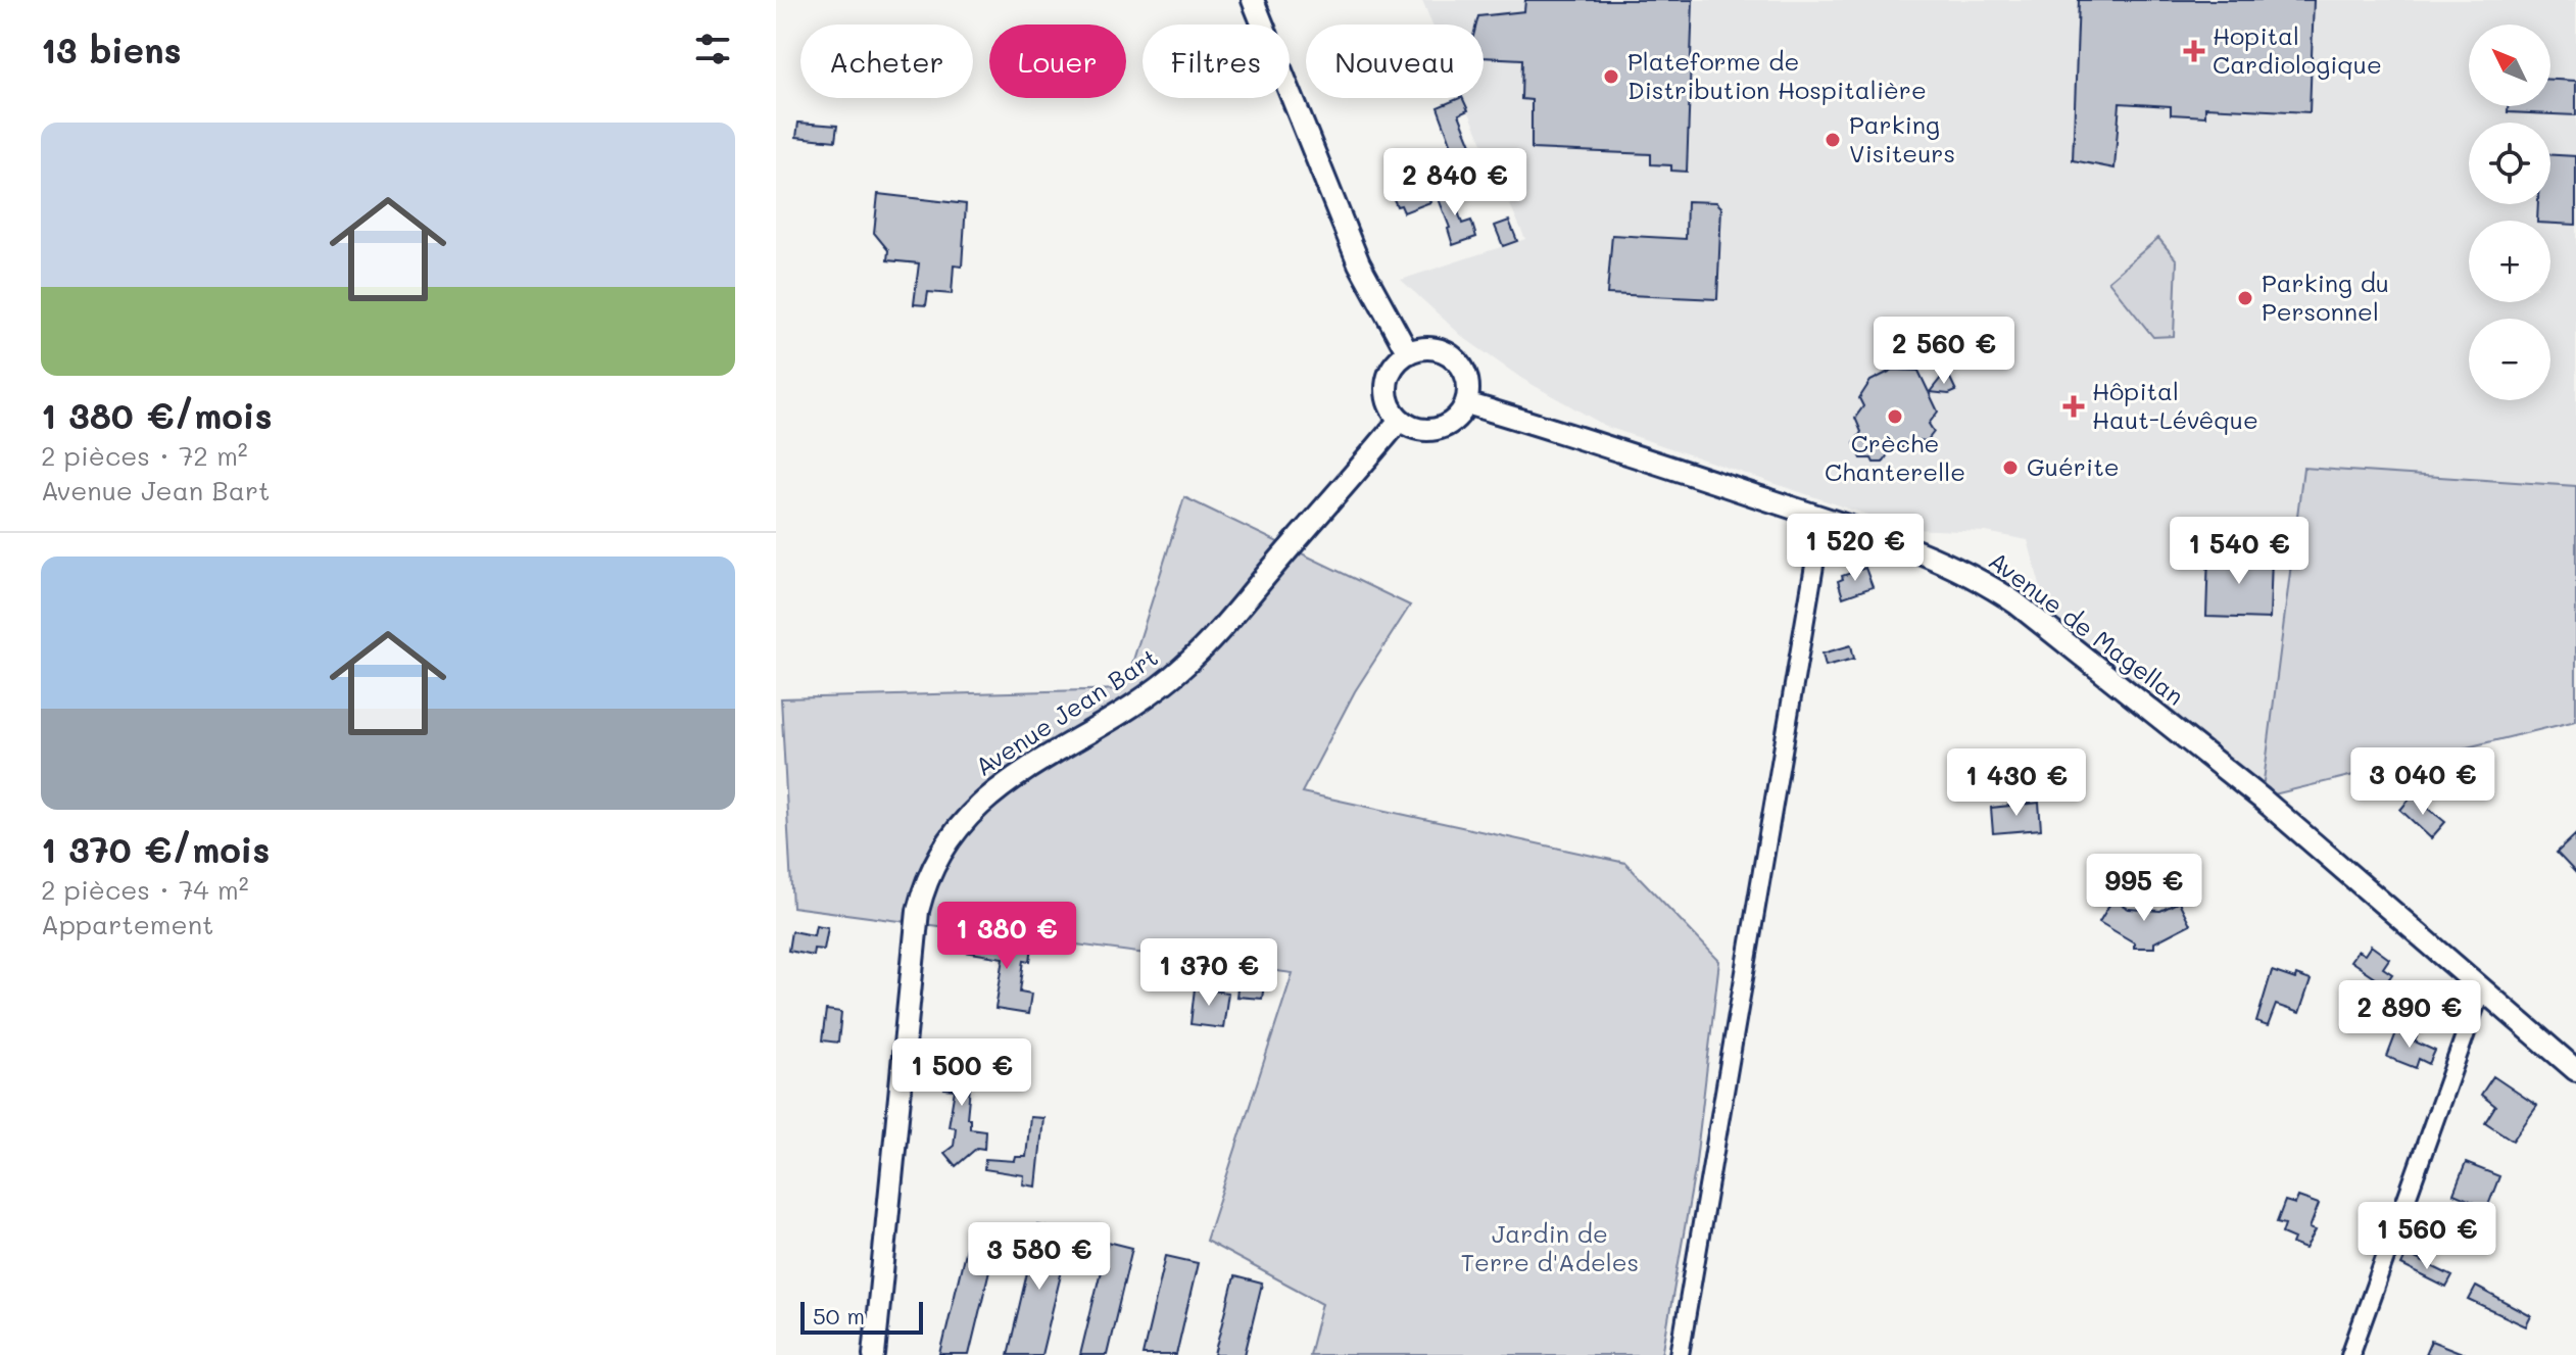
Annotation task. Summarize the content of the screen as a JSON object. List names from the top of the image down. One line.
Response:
{"streets":{"street":["Avenue de Magellan","Avenue Jean Bart"]},"crossings":[["Avenue de Magellan","Avenue Jean Bart"]],"parks":["Jardin de Terre d'Adeles"],"places":{"health":["Hopital Cardiologique","Hôpital Haut-Lévêque"],"other":["Plateforme de Distribution Hospitalière","Parking Visiteurs","Parking du Personnel","Crèche Chanterelle","Guérite"]},"scale_bar":"50 m","north":"top left","page":{"heading":"13 biens","map_buttons":["+","−"],"chip":["Acheter","Louer","Filtres","Nouveau"],"list":[{"name":"1 380 €/mois","note":"2 pièces · 72 m² · Avenue Jean Bart"},{"name":"1 370 €/mois","note":"2 pièces · 74 m² · Appartement"}],"price":["2 840 €","2 560 €","1 520 €","1 540 €","3 040 €","1 430 €","995 €","1 380 €","1 370 €","2 890 €","1 500 €","1 560 €","3 580 €"],"scale":"50 m"}}
